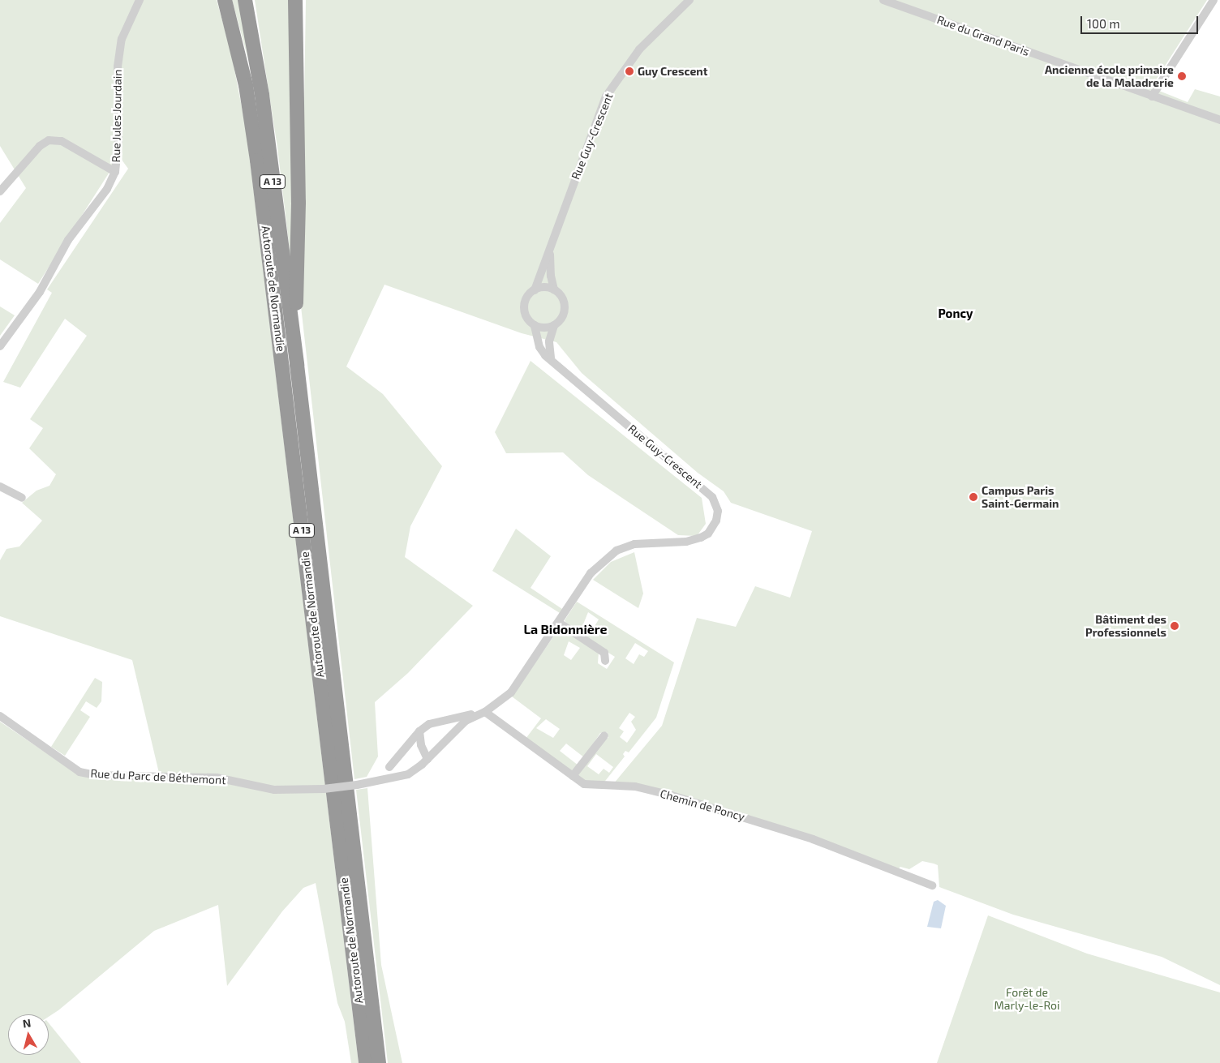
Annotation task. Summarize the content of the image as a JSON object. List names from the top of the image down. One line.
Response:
{"streets":{"highway":["A 13","Autoroute de Normandie"],"street":["Rue du Grand Paris","Rue Jules Jourdain","Rue Guy-Crescent","Rue du Parc de Béthemont","Chemin de Poncy"]},"crossings":[["Rue Guy-Crescent","Rue du Parc de Béthemont"],["Rue du Parc de Béthemont","Chemin de Poncy"]],"districts":["Poncy","La Bidonnière"],"parks":["Forêt de Marly-le-Roi"],"places":["Guy Crescent","Ancienne école primaire de la Maladrerie","Campus Paris Saint-Germain","Bâtiment des Professionnels"],"scale_bar":"100 m","north":"top"}
